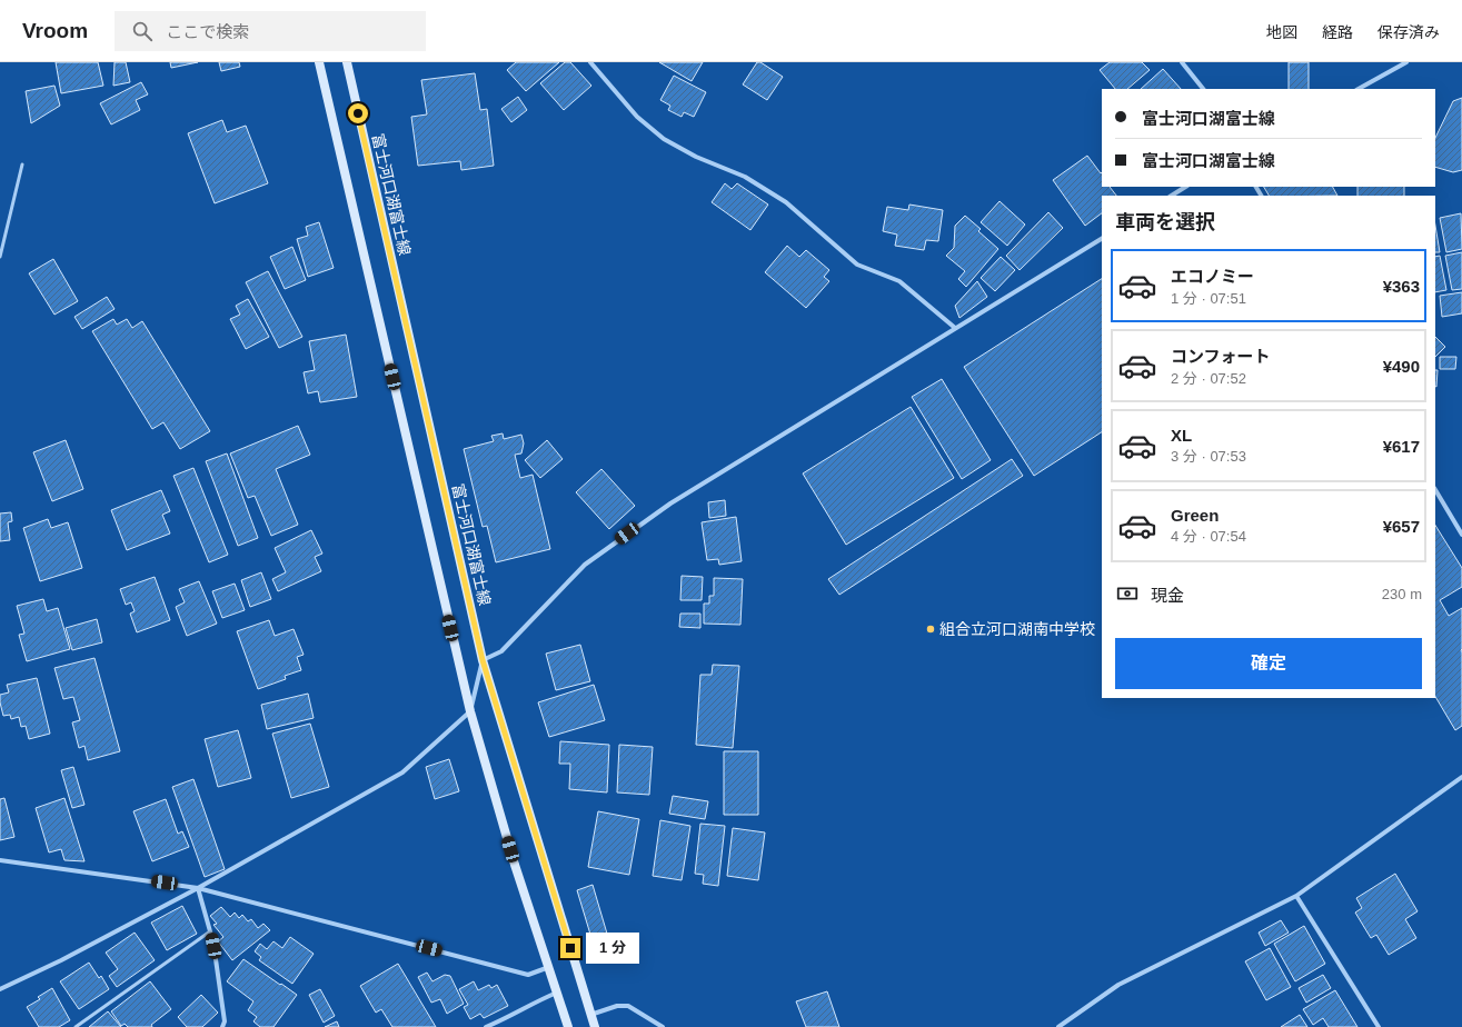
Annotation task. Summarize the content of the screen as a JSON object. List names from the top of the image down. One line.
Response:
{"streets":{"main road":["富士河口湖富士線"]},"places":["組合立河口湖南中学校"],"page":{"header":"Vroom","search":"ここで検索","nav":["地図","経路","保存済み"],"banner":["富士河口湖富士線","富士河口湖富士線"],"heading":"車両を選択","list":[{"name":"エコノミー","note":"1 分 · 07:51","value":"¥363"},{"name":"コンフォート","note":"2 分 · 07:52","value":"¥490"},{"name":"XL","note":"3 分 · 07:53","value":"¥617"},{"name":"Green","note":"4 分 · 07:54","value":"¥657"}],"pay":["現金","230 m"],"buttons":"確定","bubble":"1 分"}}
